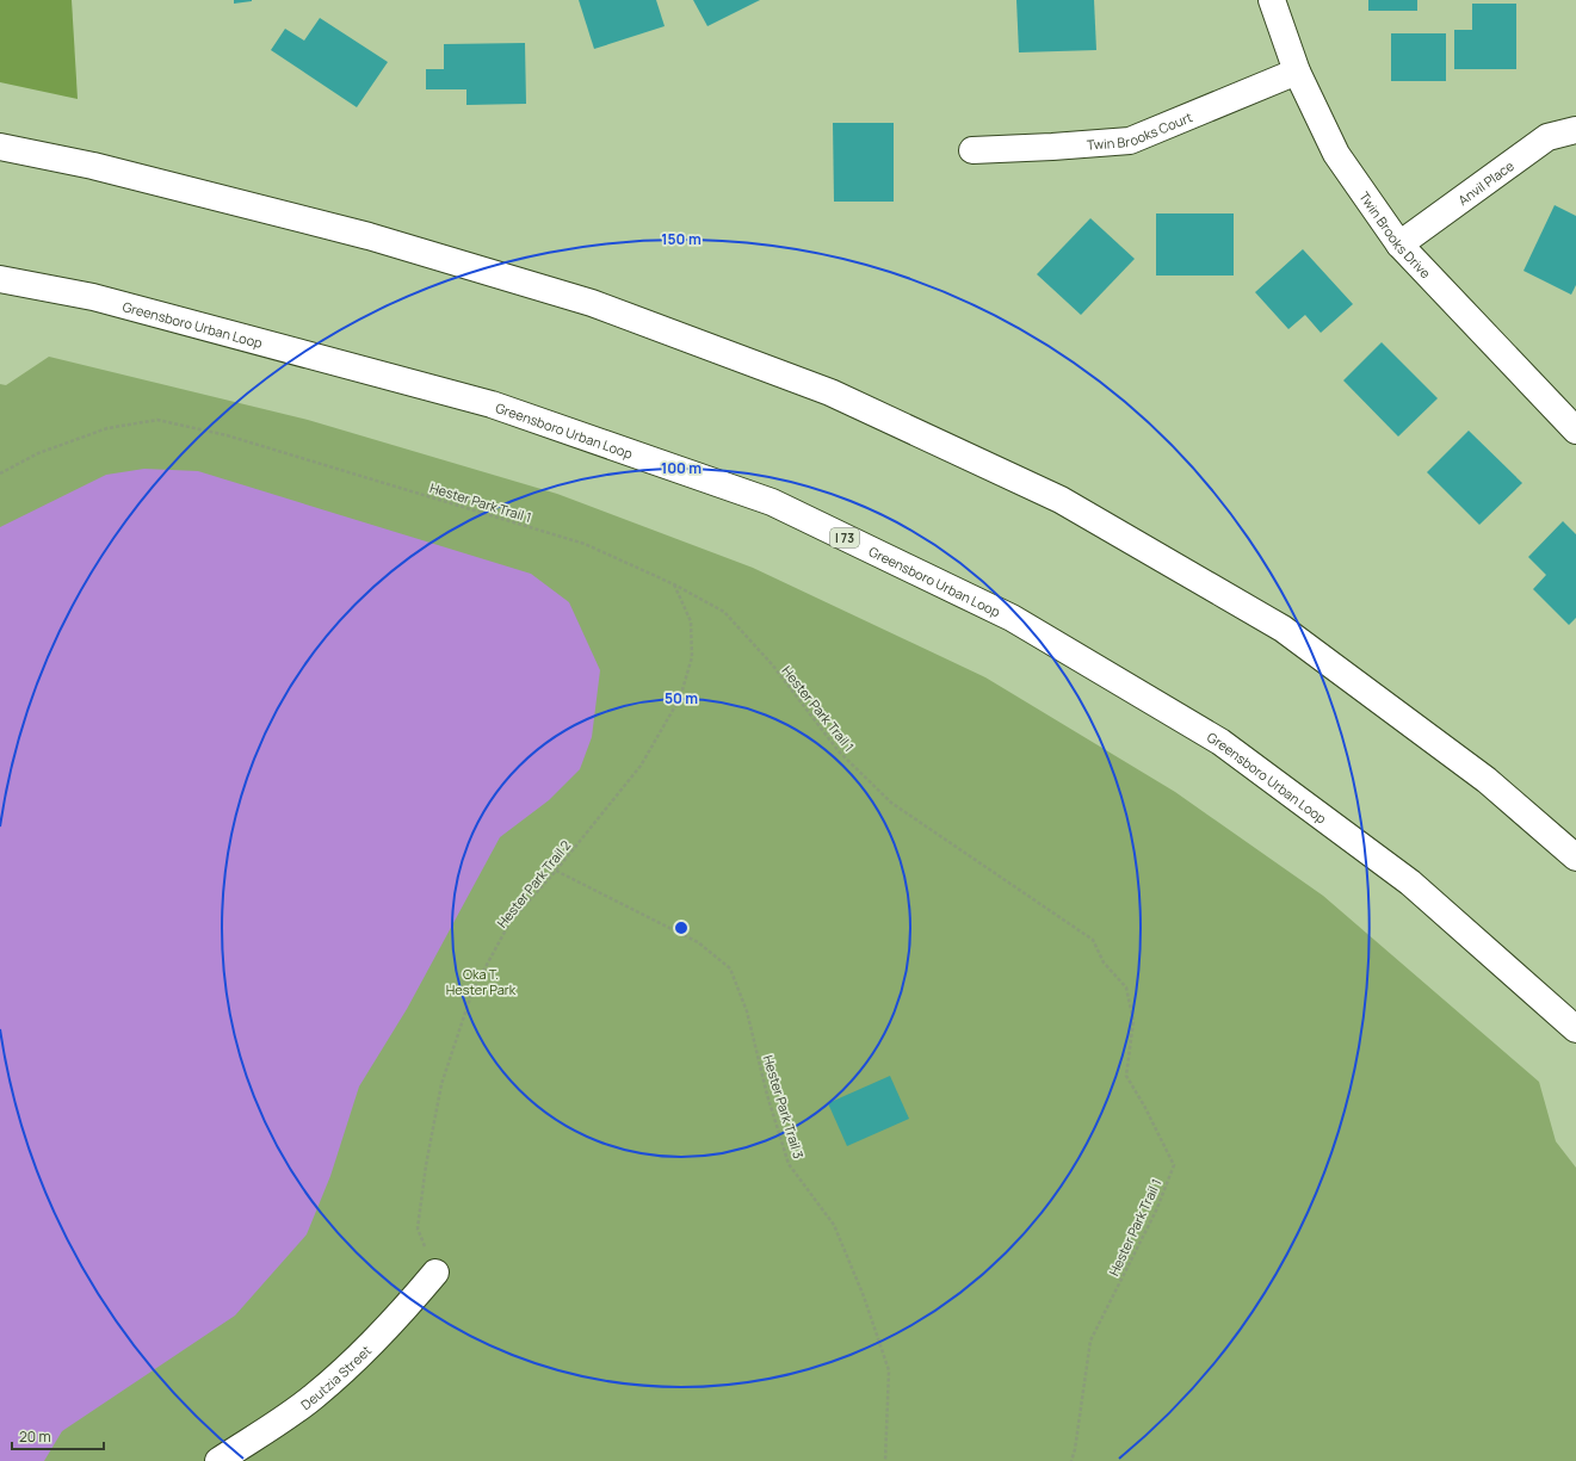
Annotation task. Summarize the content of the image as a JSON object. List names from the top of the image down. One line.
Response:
{"streets":{"main road":["Twin Brooks Court","Anvil Place","Twin Brooks Drive","Greensboro Urban Loop","I 73","Deutzia Street"],"path":["Hester Park Trail 1","Hester Park Trail 2","Hester Park Trail 3"]},"crossings":[["Twin Brooks Court","Twin Brooks Drive"],["Anvil Place","Twin Brooks Drive"],["Hester Park Trail 1","Hester Park Trail 2"],["Hester Park Trail 2","Hester Park Trail 3"],["Hester Park Trail 2","Deutzia Street"]],"parks":["Oka T. Hester Park"],"scale_bar":"20 m","rings":["150 m","100 m","50 m"]}
